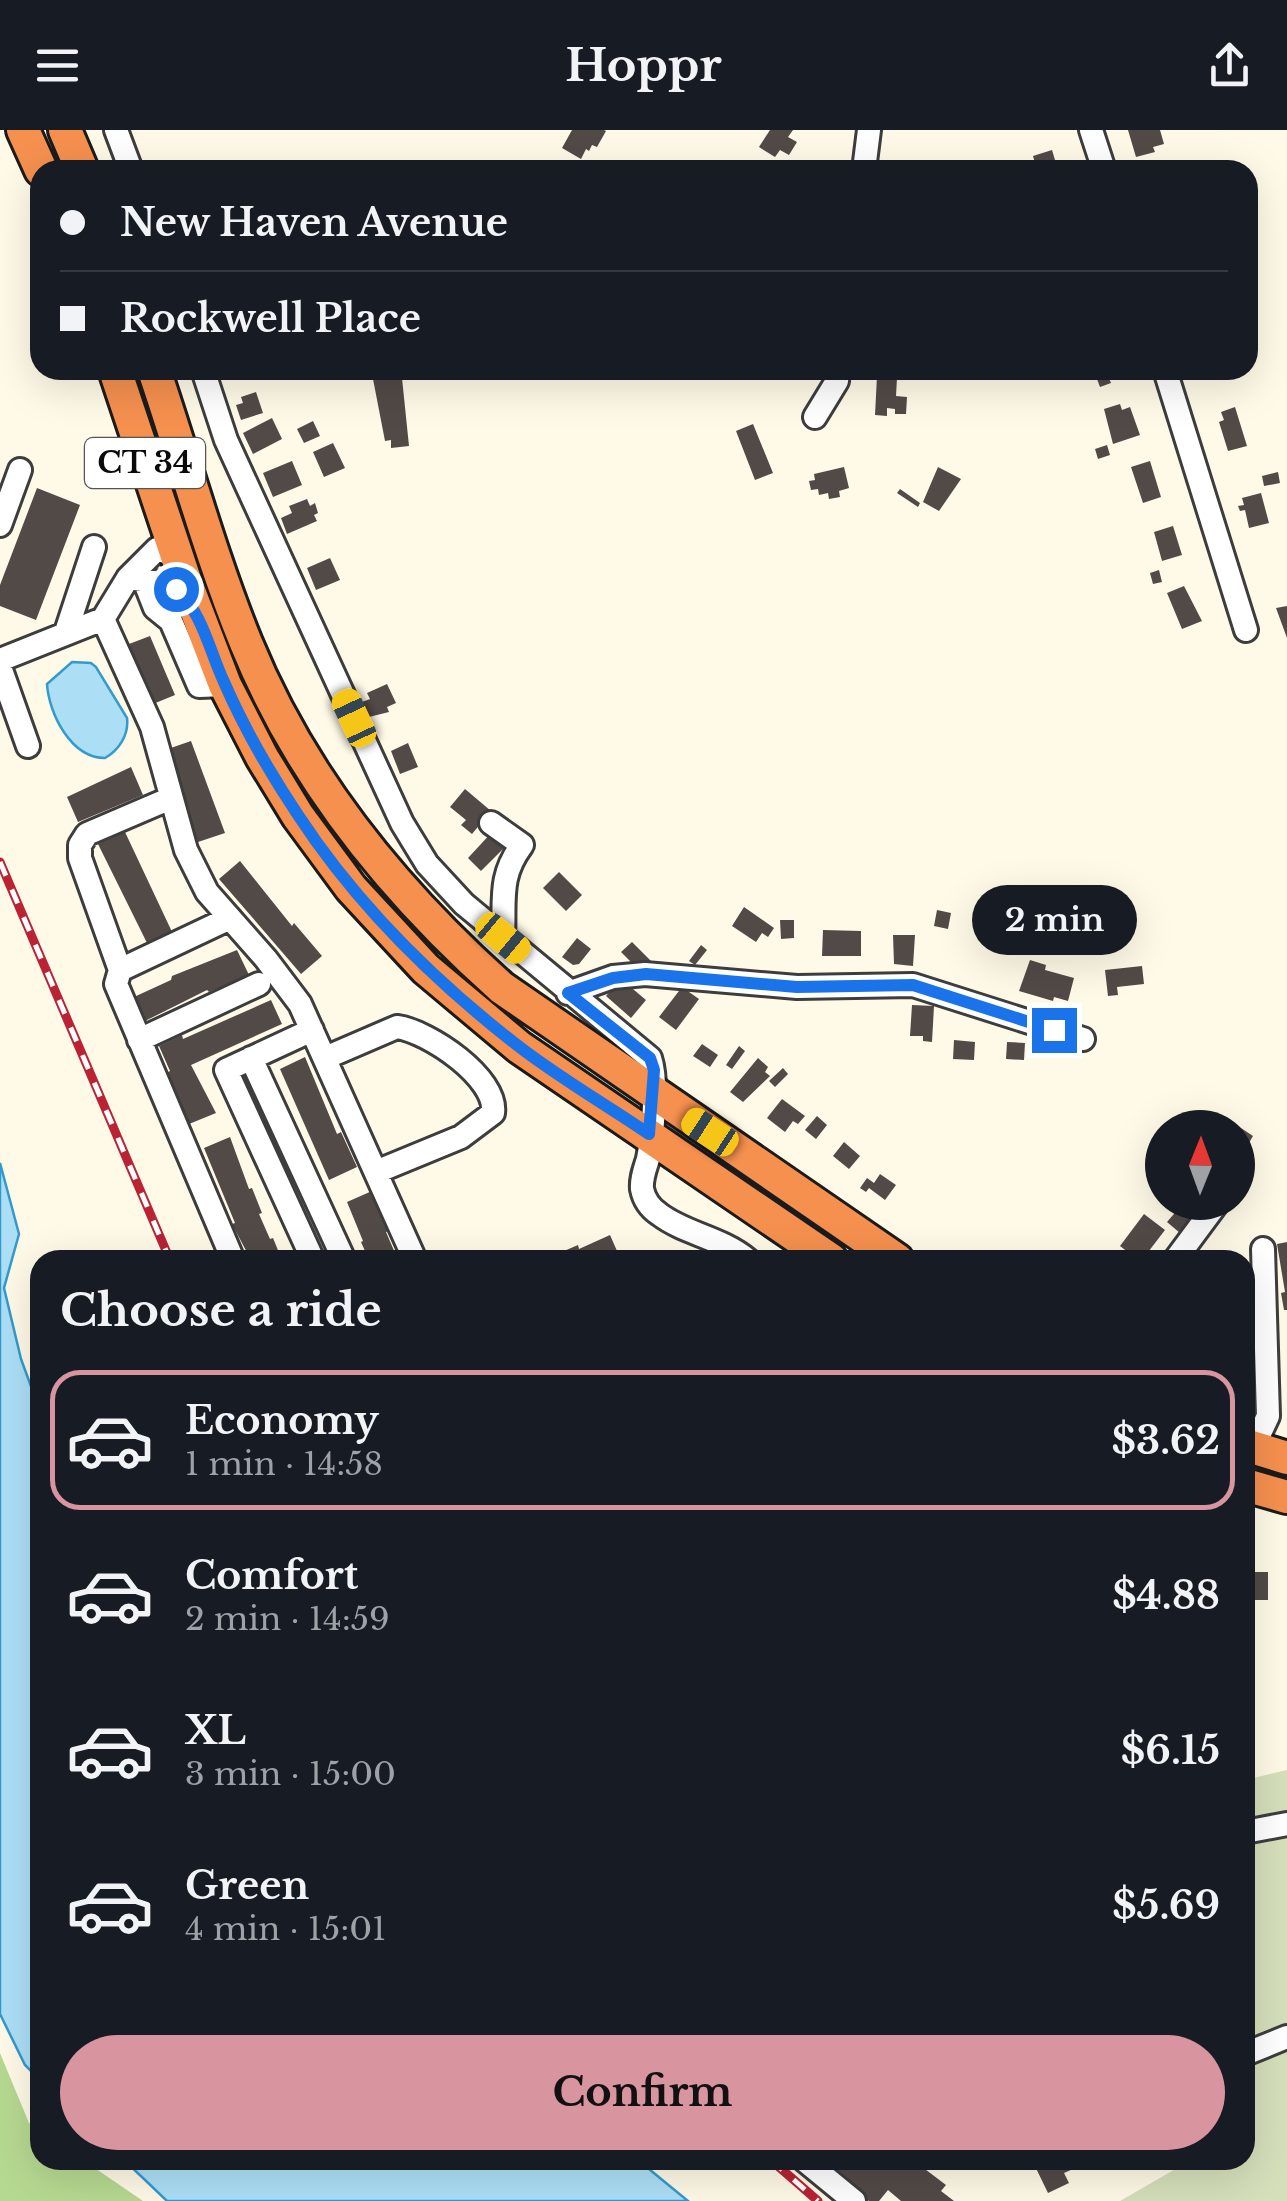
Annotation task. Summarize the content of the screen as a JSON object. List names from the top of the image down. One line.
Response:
{"streets":{"highway":["CT 34"]},"north":"top","page":{"header":"Hoppr","banner":["New Haven Avenue","Rockwell Place"],"bubble":"2 min","heading":"Choose a ride","list":[{"name":"Economy","note":"1 min · 14:58","value":"$3.62"},{"name":"Comfort","note":"2 min · 14:59","value":"$4.88"},{"name":"XL","note":"3 min · 15:00","value":"$6.15"},{"name":"Green","note":"4 min · 15:01","value":"$5.69"}],"buttons":"Confirm"}}
